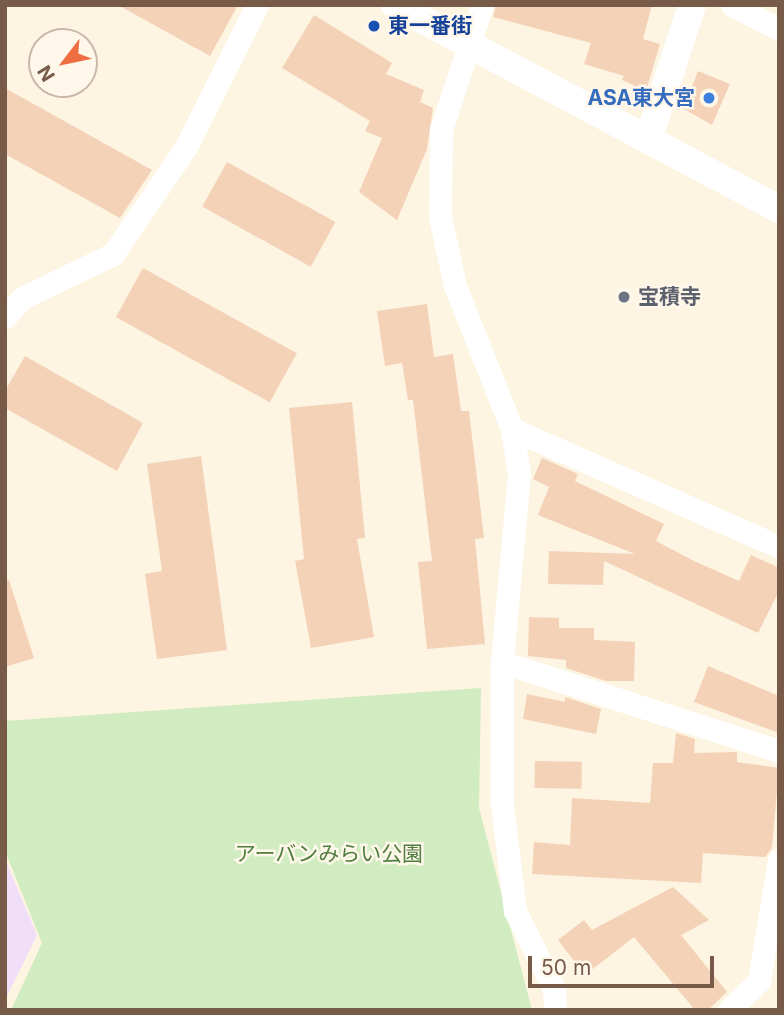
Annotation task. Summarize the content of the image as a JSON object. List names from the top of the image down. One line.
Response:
{"parks":["アーバンみらい公園"],"places":["東一番街","ASA東大宮","宝積寺"],"scale_bar":"50 m","north":"bottom left"}
